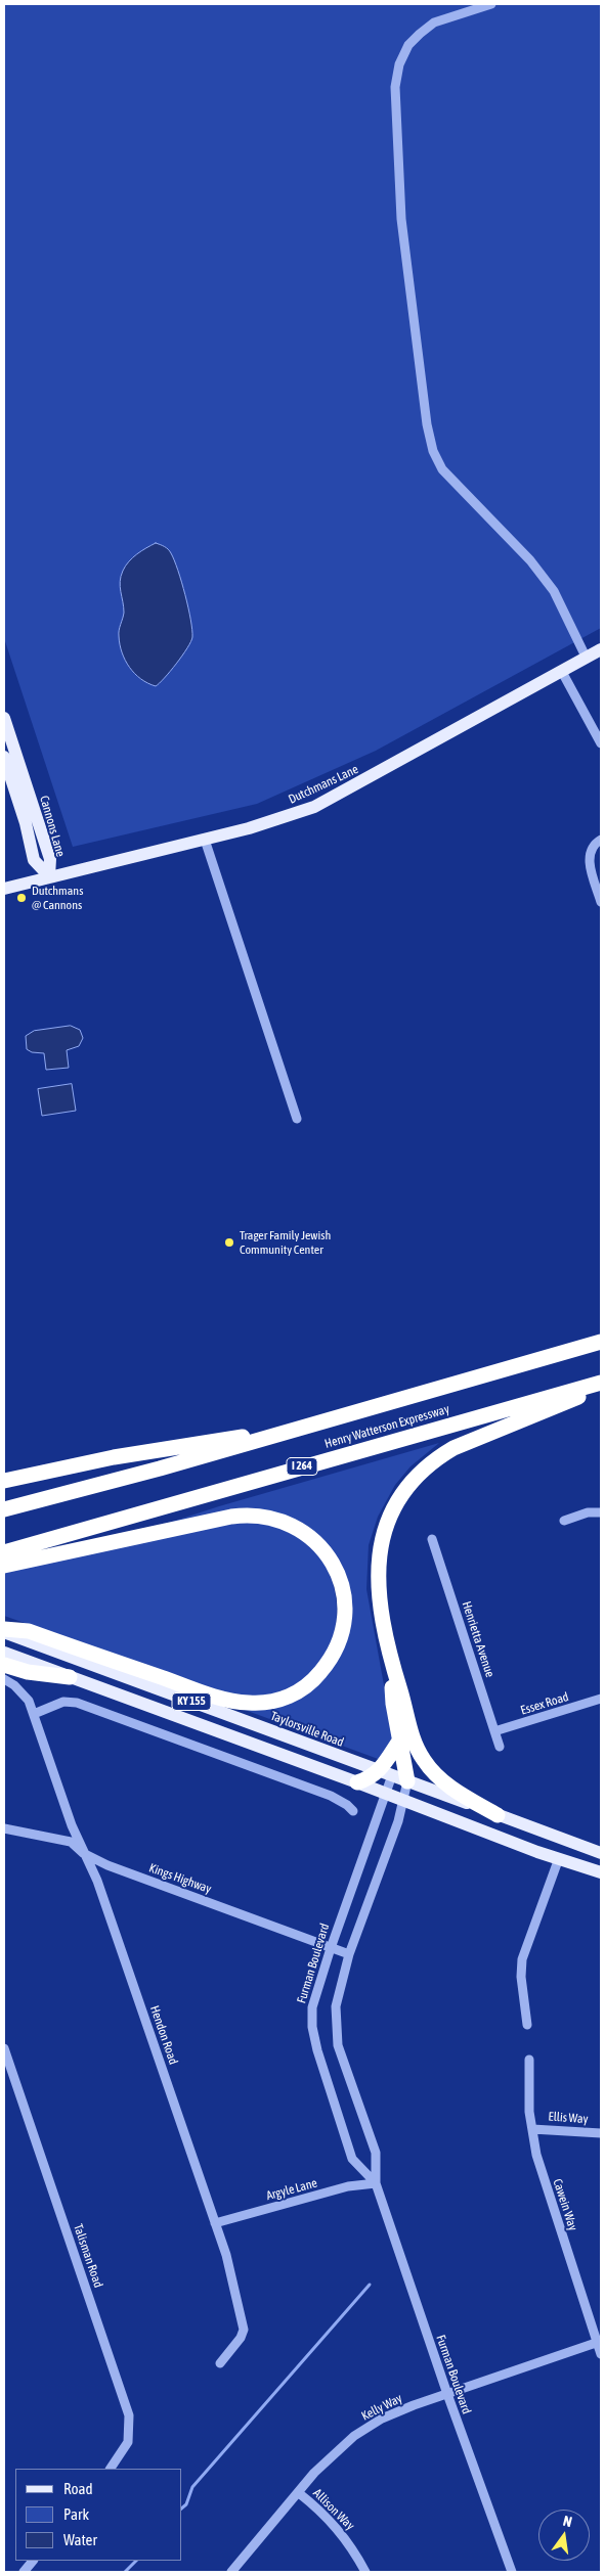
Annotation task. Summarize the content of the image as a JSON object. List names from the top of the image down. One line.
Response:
{"streets":{"highway":["Henry Watterson Expressway","I 264"],"main road":["Dutchmans Lane","Cannons Lane","KY 155","Taylorsville Road"],"street":["Henrietta Avenue","Essex Road","Kings Highway","Furman Boulevard","Hendon Road","Ellis Way","Argyle Lane","Cawein Way","Talisman Road","Kelly Way","Allison Way"]},"crossings":[["Dutchmans Lane","Cannons Lane"],["Henrietta Avenue","Essex Road"],["KY 155","Furman Boulevard"],["Taylorsville Road","Furman Boulevard"],["Kings Highway","Furman Boulevard"],["Kings Highway","Hendon Road"],["Furman Boulevard","Argyle Lane"],["Furman Boulevard","Kelly Way"],["Hendon Road","Argyle Lane"],["Ellis Way","Cawein Way"],["Cawein Way","Kelly Way"],["Kelly Way","Allison Way"]],"places":["Dutchmans @ Cannons","Trager Family Jewish Community Center"],"legend":["Road","Park","Water"],"north":"top"}
